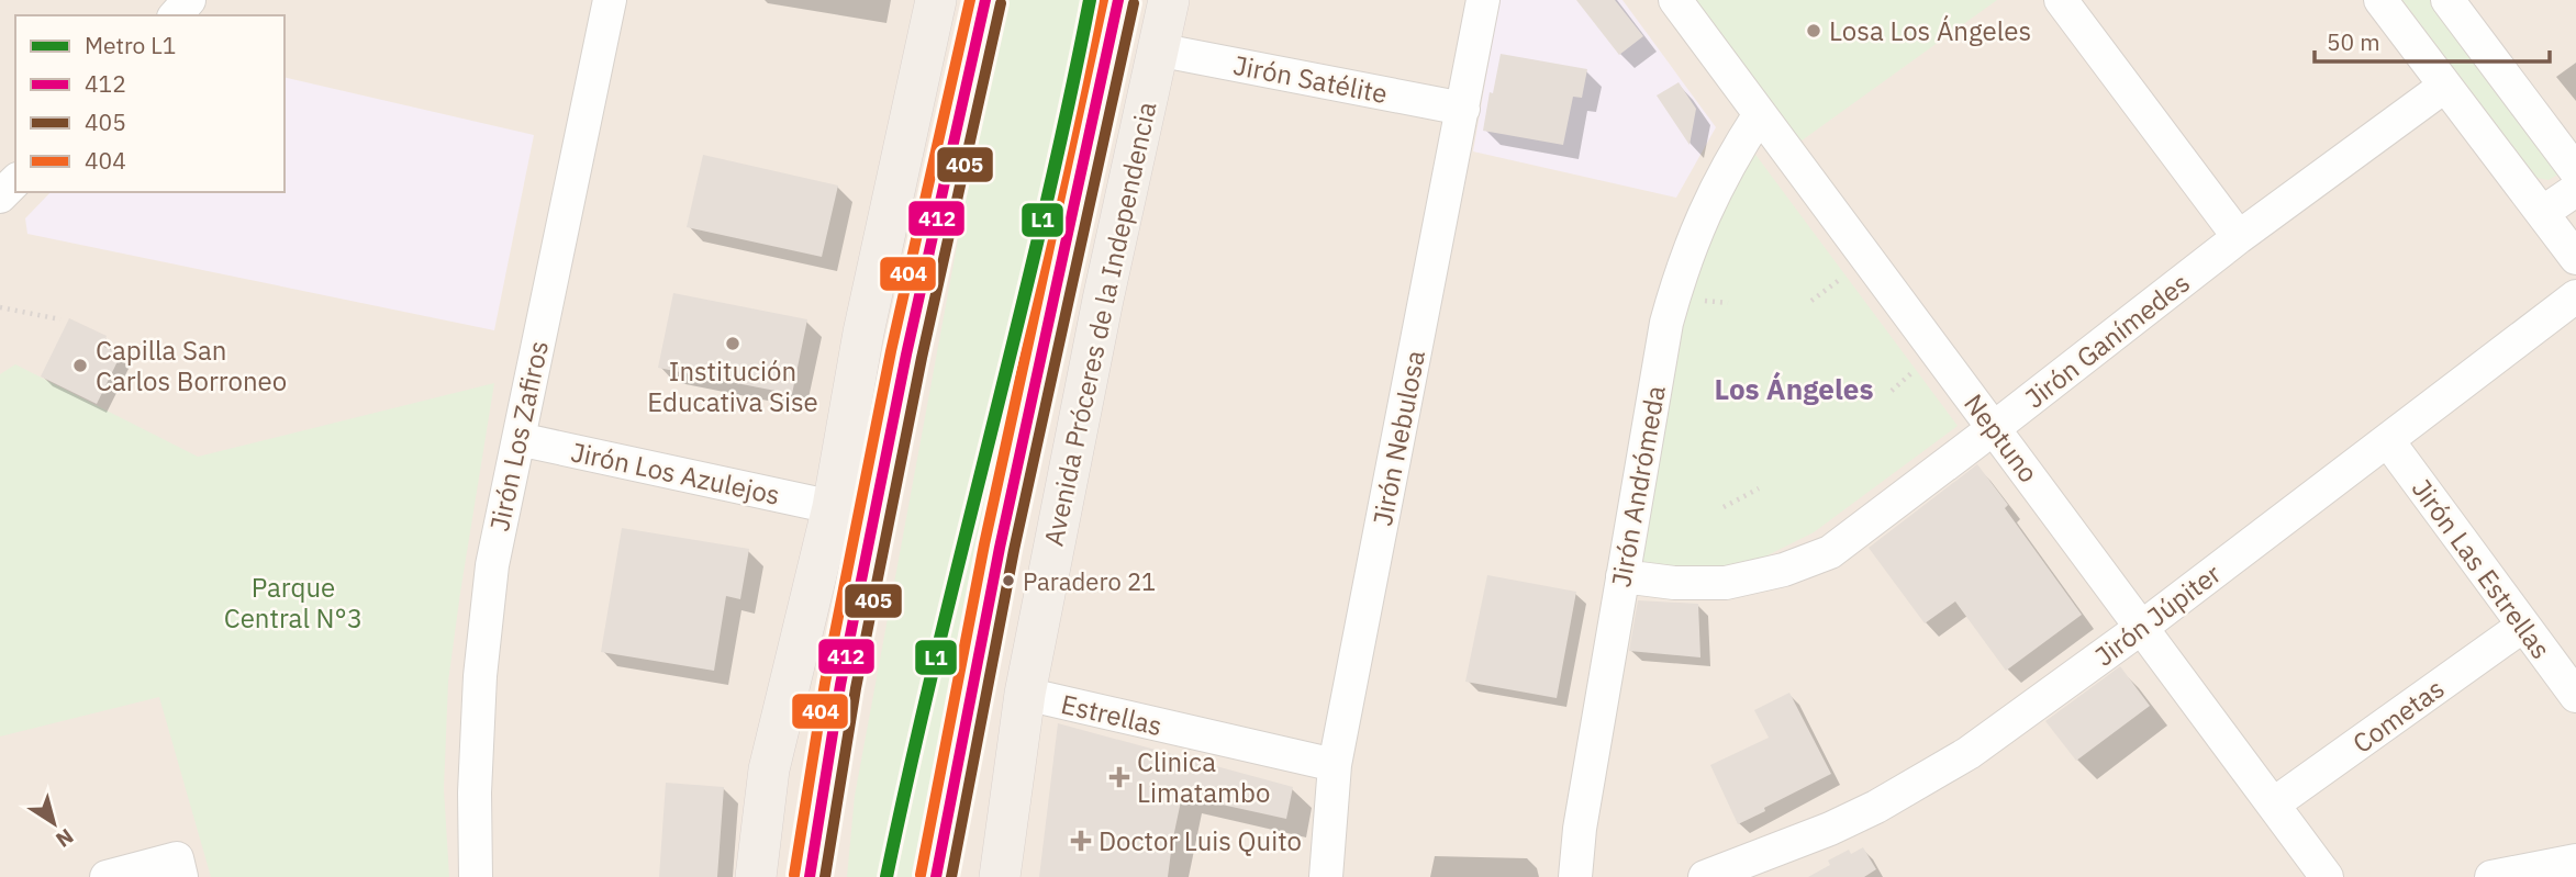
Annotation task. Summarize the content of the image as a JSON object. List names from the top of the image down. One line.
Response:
{"streets":{"main road":["Avenida Próceres de la Independencia"],"street":["Jirón Satélite","Jirón Ganímedes","Jirón Los Zafiros","Jirón Nebulosa","Neptuno","Jirón Los Azulejos","Jirón Andrómeda","Jirón Las Estrellas","Jirón Júpiter","Estrellas","Cometas"]},"crossings":[["Jirón Satélite","Avenida Próceres de la Independencia"],["Jirón Satélite","Jirón Nebulosa"],["Avenida Próceres de la Independencia","Estrellas"],["Jirón Ganímedes","Neptuno"],["Jirón Ganímedes","Jirón Andrómeda"],["Jirón Los Zafiros","Jirón Los Azulejos"],["Jirón Nebulosa","Estrellas"],["Neptuno","Jirón Andrómeda"],["Neptuno","Jirón Júpiter"],["Neptuno","Cometas"],["Jirón Las Estrellas","Jirón Júpiter"],["Jirón Las Estrellas","Cometas"]],"districts":["Los Ángeles"],"parks":["Parque Central N°3"],"places":{"other":["Losa Los Ángeles","Institución Educativa Sise","Capilla San Carlos Borroneo","Paradero 21"],"health":["Clinica Limatambo","Doctor Luis Quito"]},"lines":["metro line L1","transit line 412","transit line 404","transit line 405"],"legend":["Metro L1","412","405","404"],"scale_bar":"50 m","north":"bottom right"}
